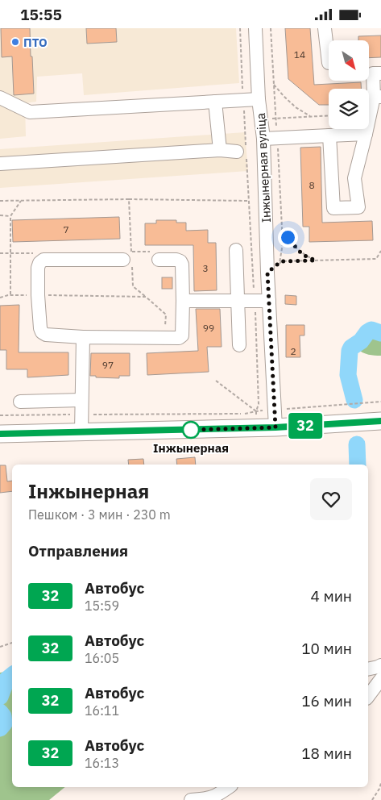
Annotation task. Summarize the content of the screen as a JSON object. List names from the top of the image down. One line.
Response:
{"streets":{"street":["Інжынерная вуліца"]},"places":["ПТО","Інжынерная"],"lines":["bus line 32"],"house_numbers":["14","8","7","3","99","2","97"],"north":"bottom right","page":{"status":"15:55","on_map":"32","heading":[["Інжынерная","Пешком · 3 мин · 230 m"],"Отправления"],"list":[{"mark":"32","name":"Автобус","note":"15:59","value":"4 мин"},{"mark":"32","name":"Автобус","note":"16:05","value":"10 мин"},{"mark":"32","name":"Автобус","note":"16:11","value":"16 мин"},{"mark":"32","name":"Автобус","note":"16:13","value":"18 мин"}]}}
